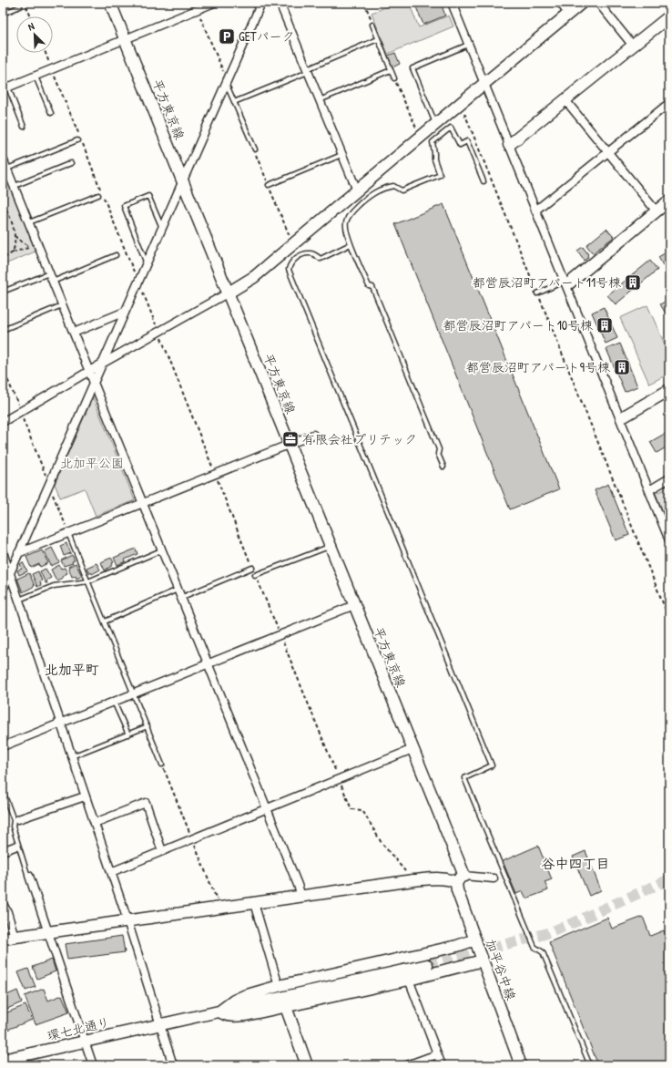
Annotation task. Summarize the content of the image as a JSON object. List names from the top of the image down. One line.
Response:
{"streets":{"street":["平方東京線","加平谷中線","環七北通り"]},"districts":["北加平町","谷中四丁目"],"parks":["北加平公園"],"places":{"parking":["GETパーク"],"building":["都営辰沼町アパート11号棟","都営辰沼町アパート10号棟","都営辰沼町アパート9号棟"],"office":["有限会社プリテック"]},"north":"top left"}
